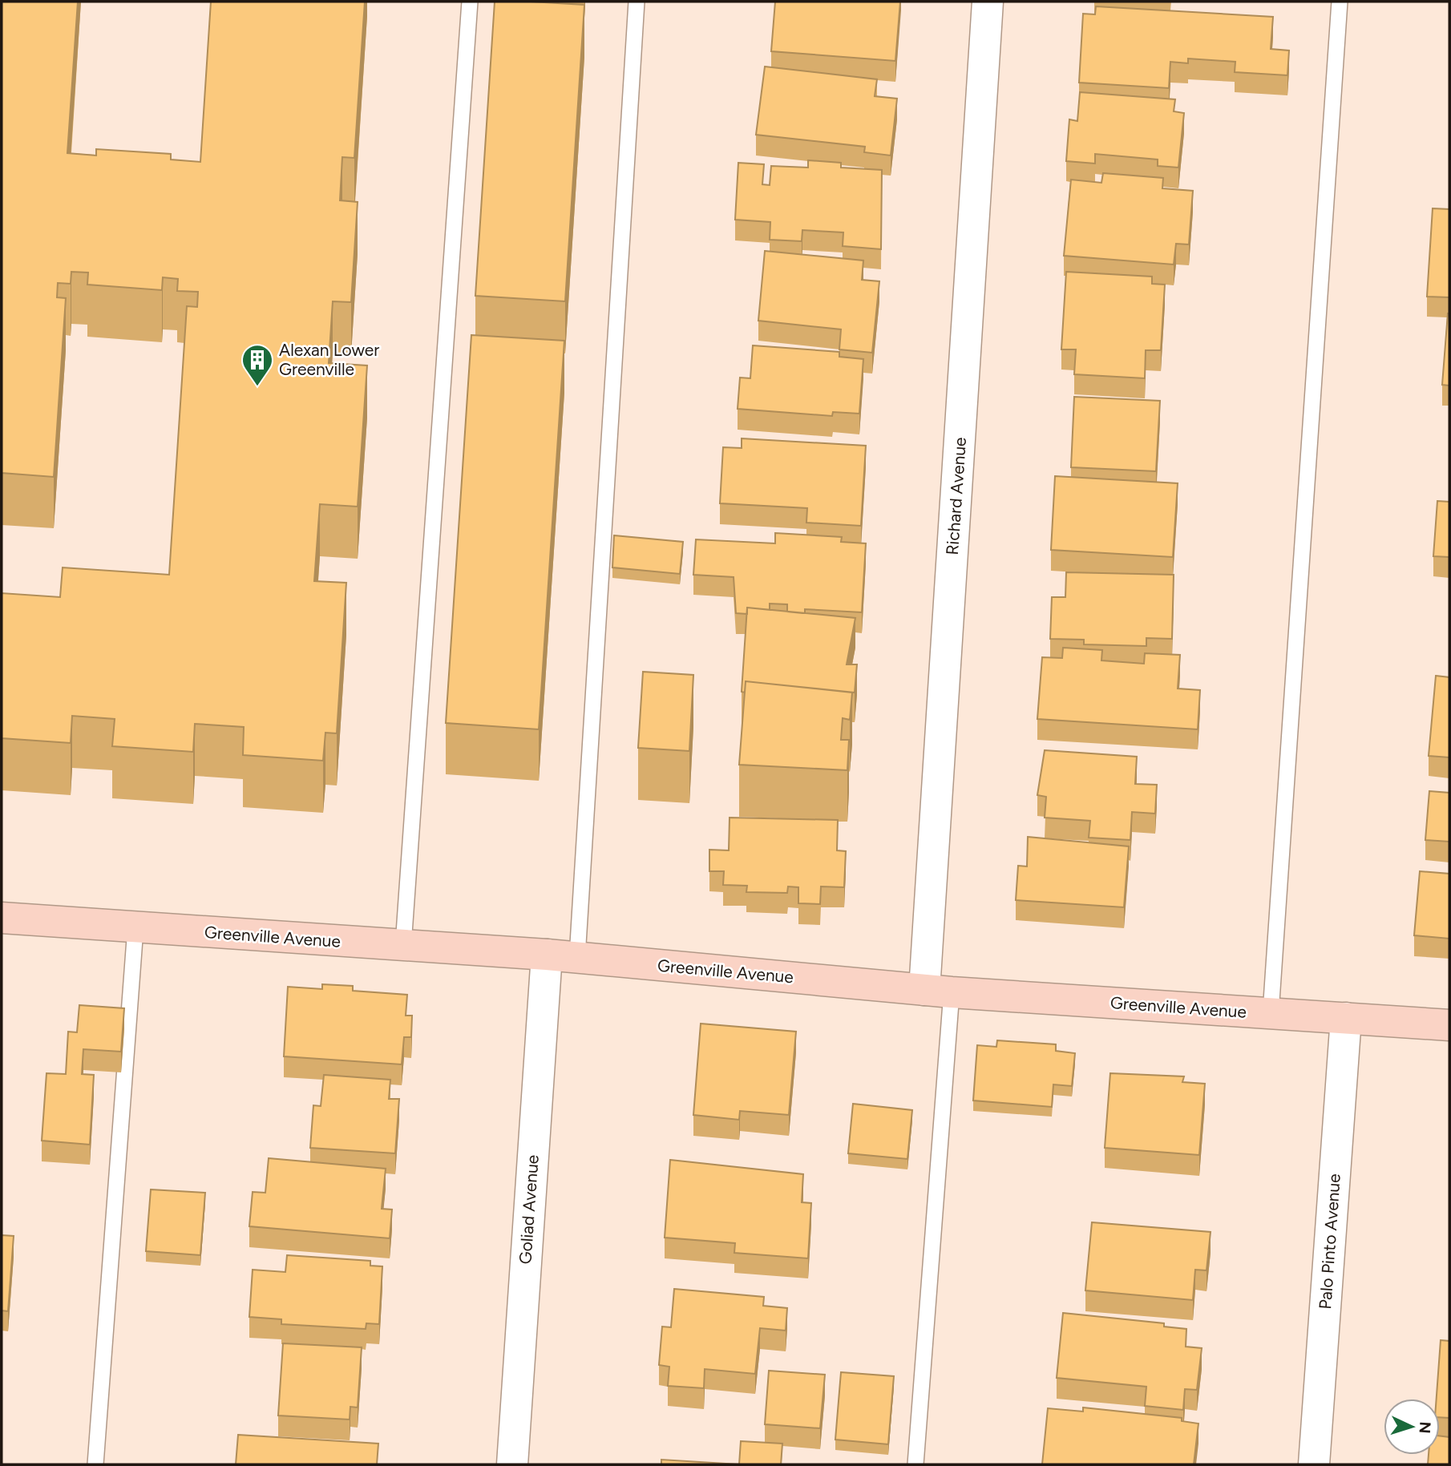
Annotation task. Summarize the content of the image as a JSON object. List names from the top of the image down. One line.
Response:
{"streets":{"main road":["Greenville Avenue"],"street":["Richard Avenue","Goliad Avenue","Palo Pinto Avenue"]},"crossings":[["Richard Avenue","Greenville Avenue"],["Greenville Avenue","Goliad Avenue"],["Greenville Avenue","Palo Pinto Avenue"]],"places":{"building":["Alexan Lower Greenville"]},"north":"right"}
